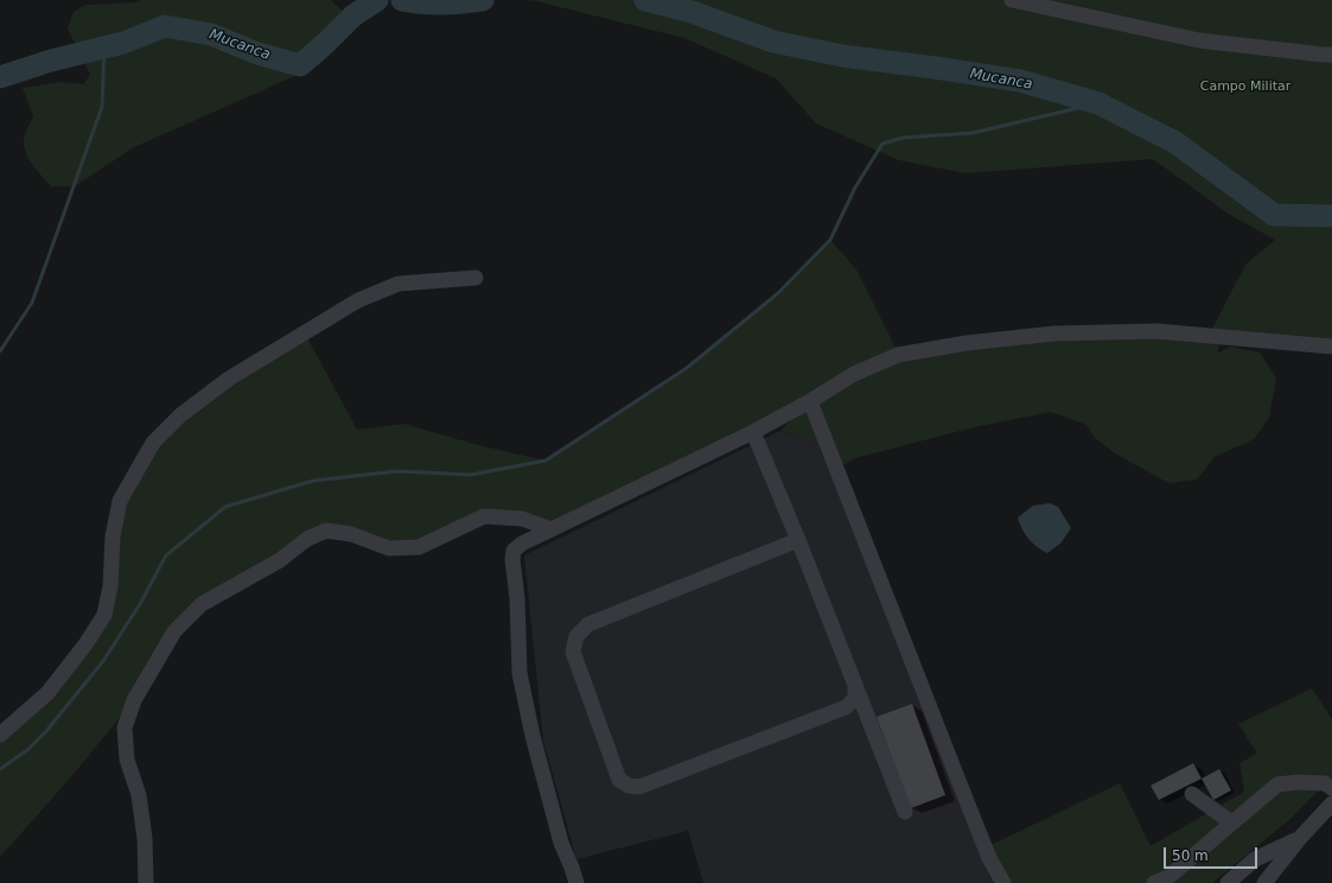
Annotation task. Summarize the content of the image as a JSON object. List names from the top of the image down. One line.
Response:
{"water":["Mucanca"],"parks":["Campo Militar"],"scale_bar":"50 m"}
